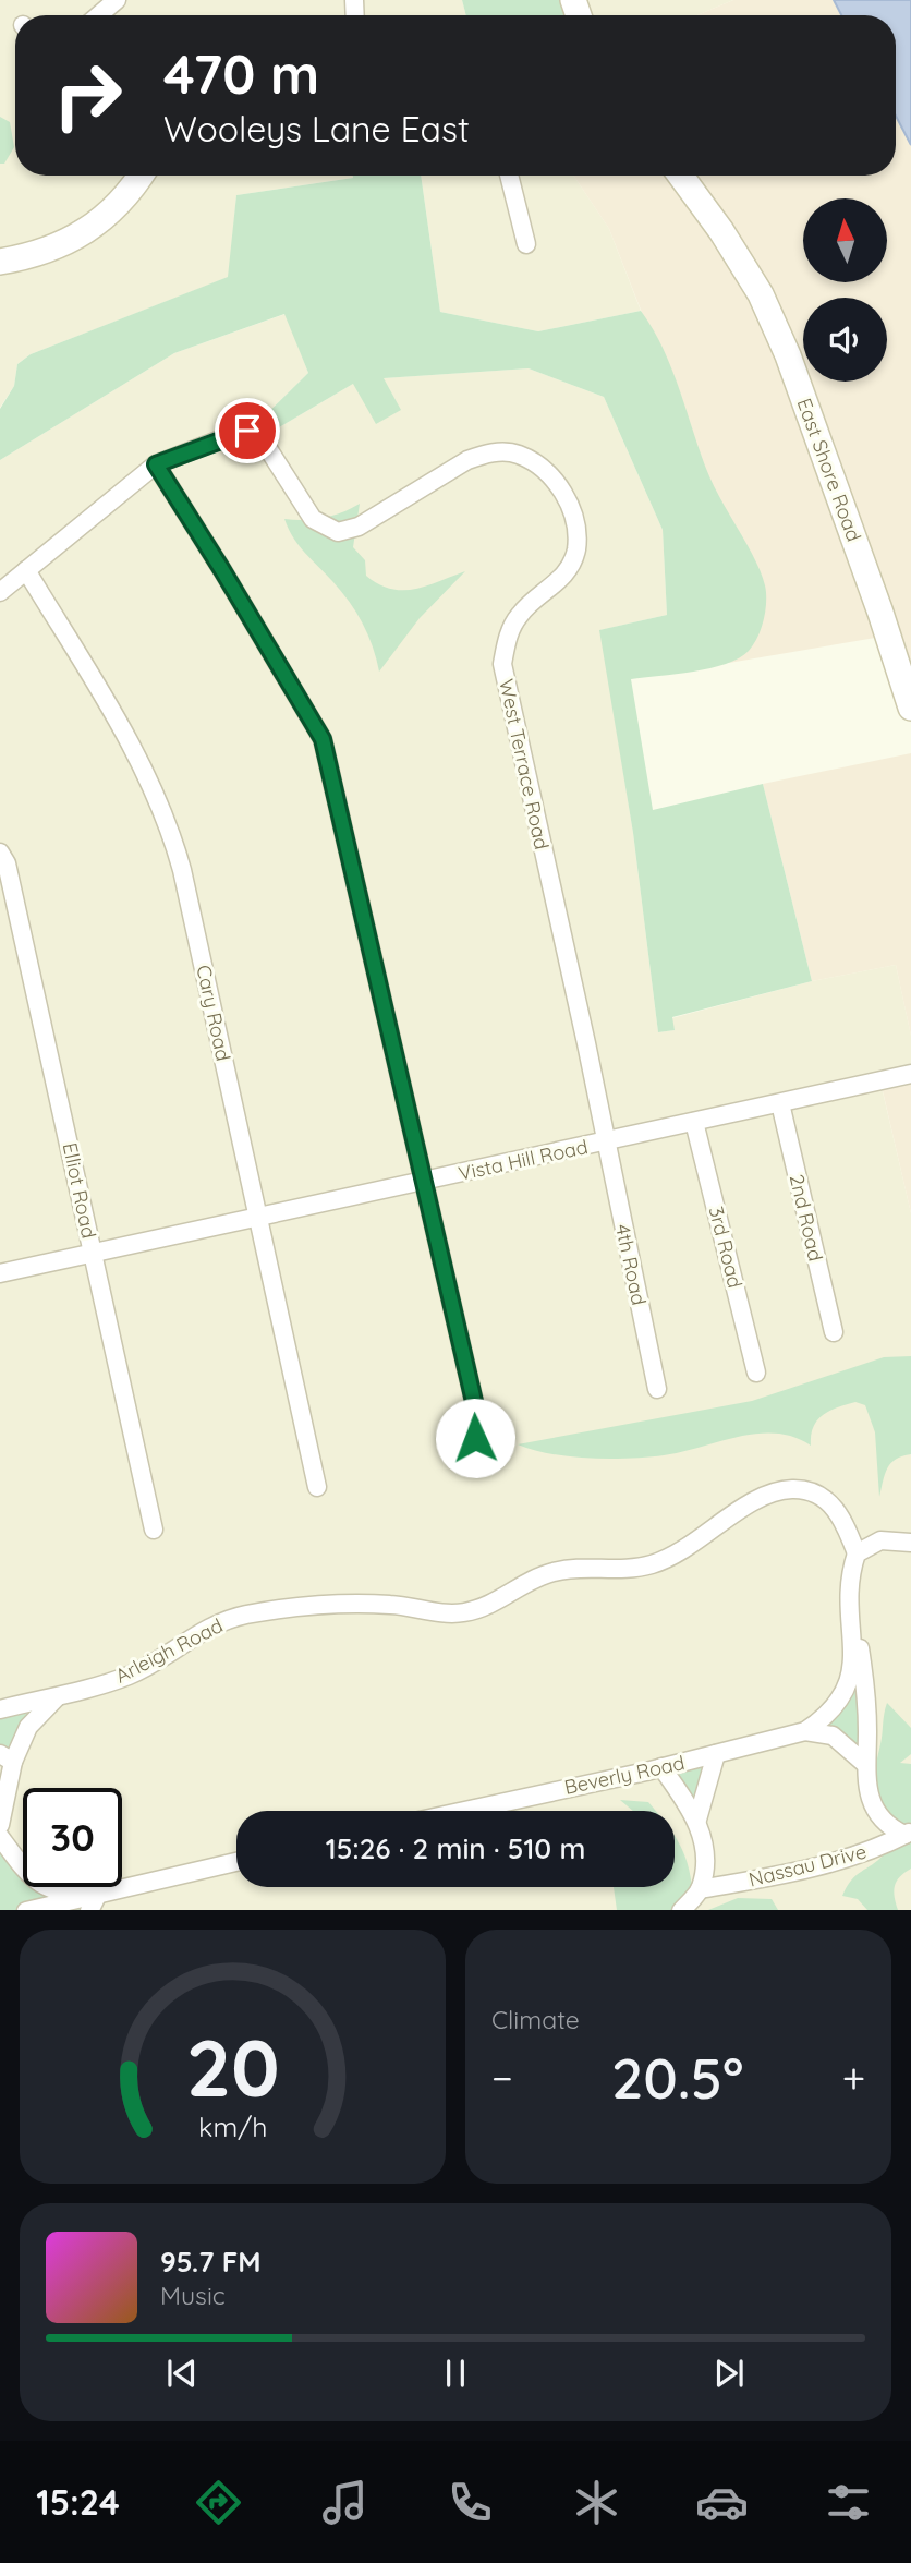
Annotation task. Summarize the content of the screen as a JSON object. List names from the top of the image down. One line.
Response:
{"streets":{"main road":["East Shore Road"],"street":["West Terrace Road","Cary Road","Vista Hill Road","Elliot Road","2nd Road","3rd Road","4th Road","Arleigh Road","Beverly Road","Nassau Drive"]},"crossings":[["West Terrace Road","Vista Hill Road"],["West Terrace Road","4th Road"],["Cary Road","Vista Hill Road"],["Vista Hill Road","Elliot Road"],["Vista Hill Road","2nd Road"],["Vista Hill Road","3rd Road"],["Vista Hill Road","4th Road"]],"north":"top","page":{"turn":["470 m","Wooleys Lane East"],"limit":"30","trip":"15:26 · 2 min · 510 m","tile":"Climate","heat":["−","20.5°","+"],"song":["95.7 FM","Music"],"tabs":"15:24","gauge":["20","km/h"]}}
